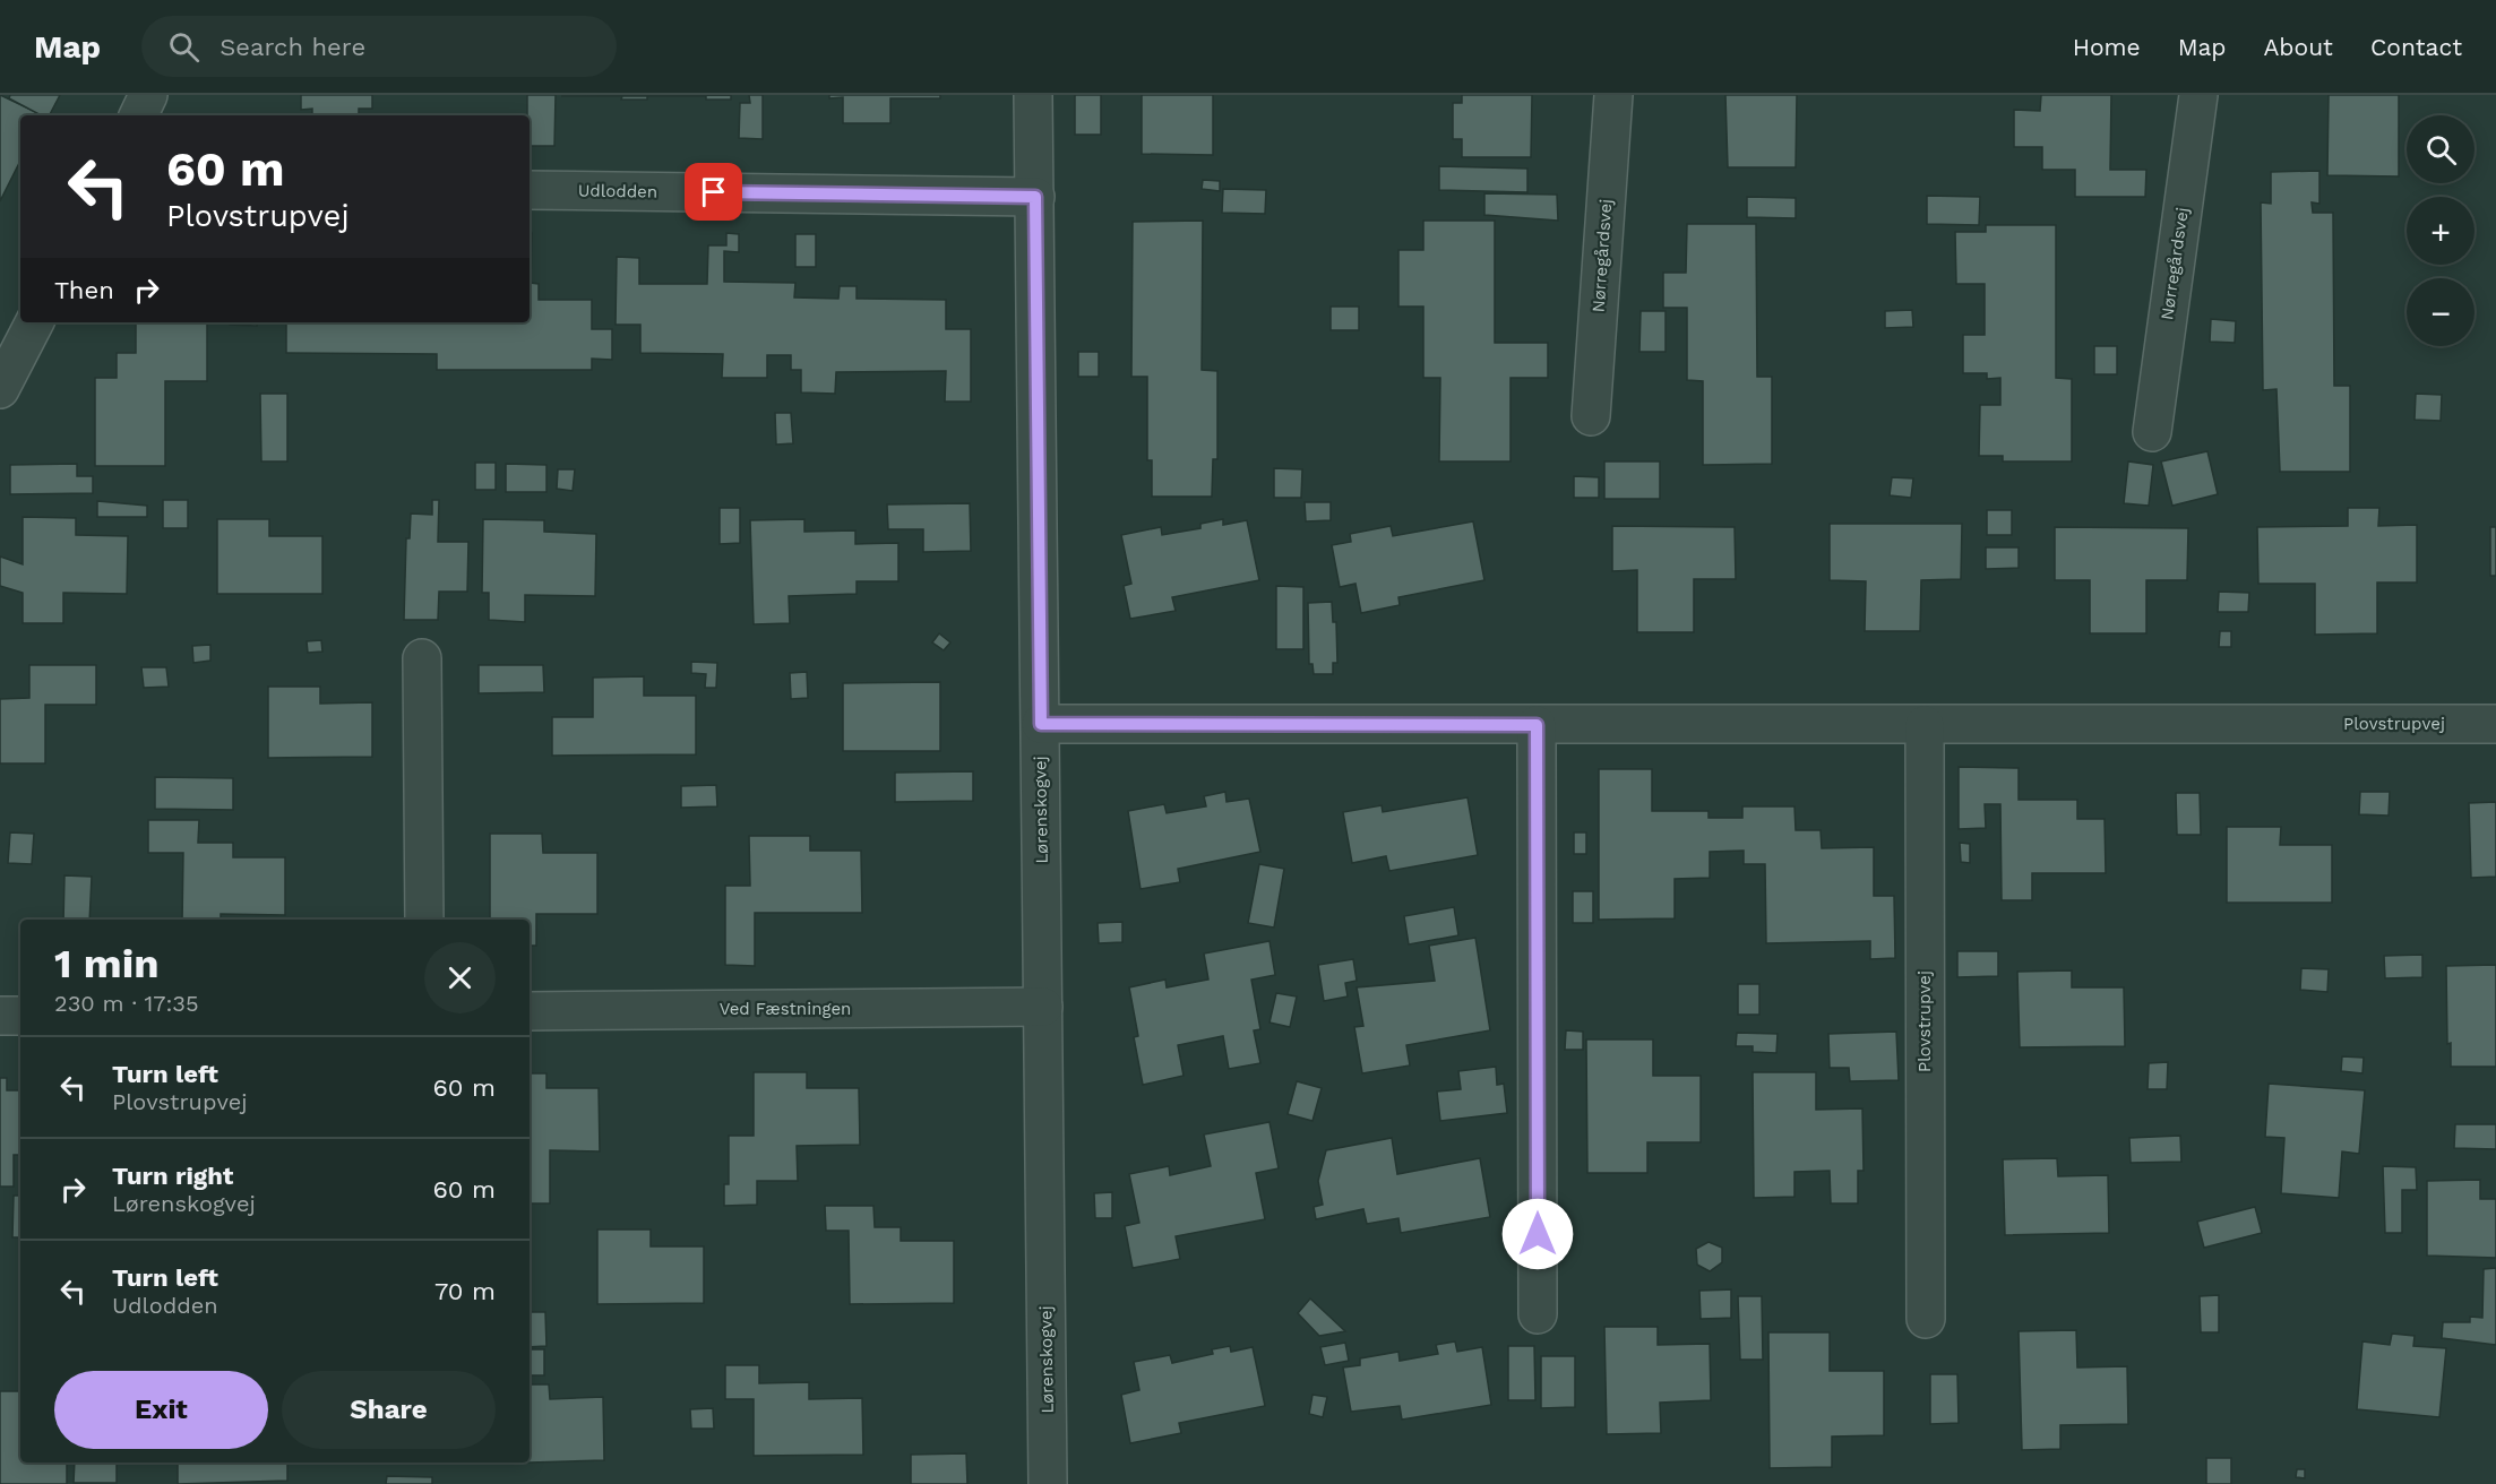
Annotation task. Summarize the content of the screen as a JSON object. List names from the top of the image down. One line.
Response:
{"streets":{"street":["Udlodden","Nørregårdsvej","Plovstrupvej","Lørenskogvej","Ved Fæstningen"]},"crossings":[["Udlodden","Lørenskogvej"],["Plovstrupvej","Lørenskogvej"],["Lørenskogvej","Ved Fæstningen"]],"page":{"header":"Map","search":"Search here","nav":["Home","Map","About","Contact"],"map_buttons":["+","−"],"turn":["60 m","Plovstrupvej"],"then":"Then","heading":["1 min","230 m · 17:35"],"list":[{"name":"Turn left","note":"Plovstrupvej","value":"60 m"},{"name":"Turn right","note":"Lørenskogvej","value":"60 m"},{"name":"Turn left","note":"Udlodden","value":"70 m"}],"buttons":["Exit","Share"]}}
